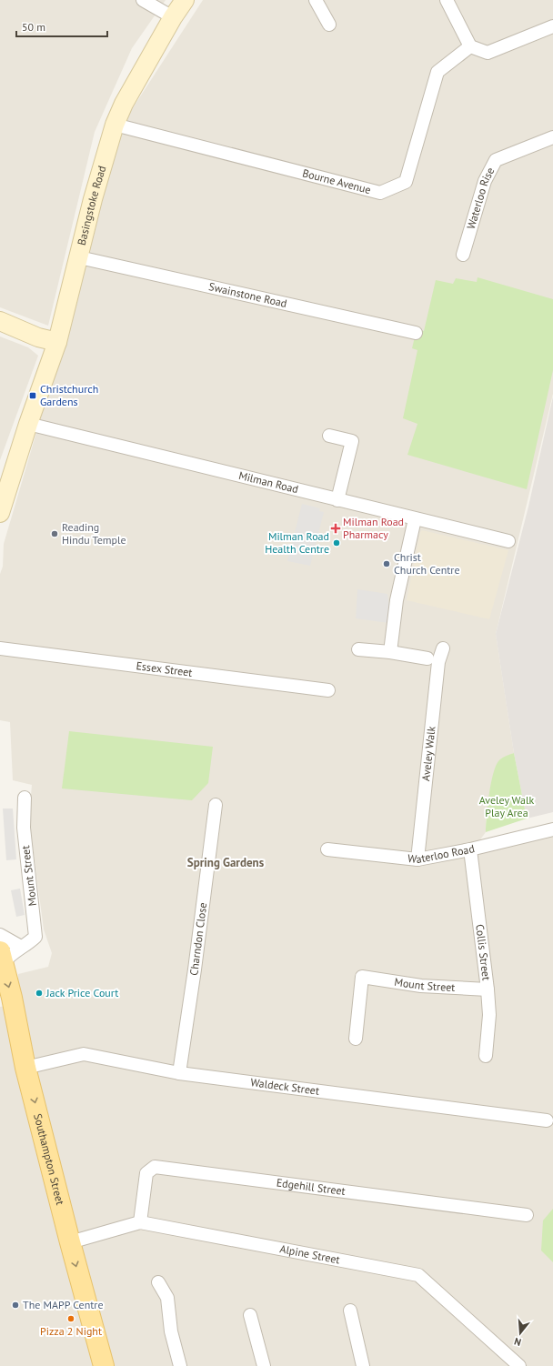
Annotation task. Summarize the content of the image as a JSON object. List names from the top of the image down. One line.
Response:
{"streets":{"main road":["Basingstoke Road","Southampton Street"],"street":["Bourne Avenue","Waterloo Rise","Swainstone Road","Milman Road","Essex Street","Aveley Walk","Waterloo Road","Mount Street","Charndon Close","Collis Street","Waldeck Street","Edgehill Street","Alpine Street"]},"crossings":[["Bourne Avenue","Basingstoke Road"],["Basingstoke Road","Swainstone Road"],["Basingstoke Road","Milman Road"],["Aveley Walk","Waterloo Road"],["Waterloo Road","Collis Street"],["Mount Street","Collis Street"],["Mount Street","Southampton Street"],["Charndon Close","Waldeck Street"],["Waldeck Street","Southampton Street"],["Southampton Street","Alpine Street"],["Edgehill Street","Alpine Street"]],"one_way":["Southampton Street"],"districts":["Spring Gardens"],"parks":["Aveley Walk Play Area"],"places":{"transit":["Christchurch Gardens"],"health":["Milman Road Pharmacy"],"other":["Reading Hindu Temple","Milman Road Health Centre","Christ Church Centre","Jack Price Court","The MAPP Centre","Pizza 2 Night"]},"scale_bar":"50 m","north":"bottom"}
